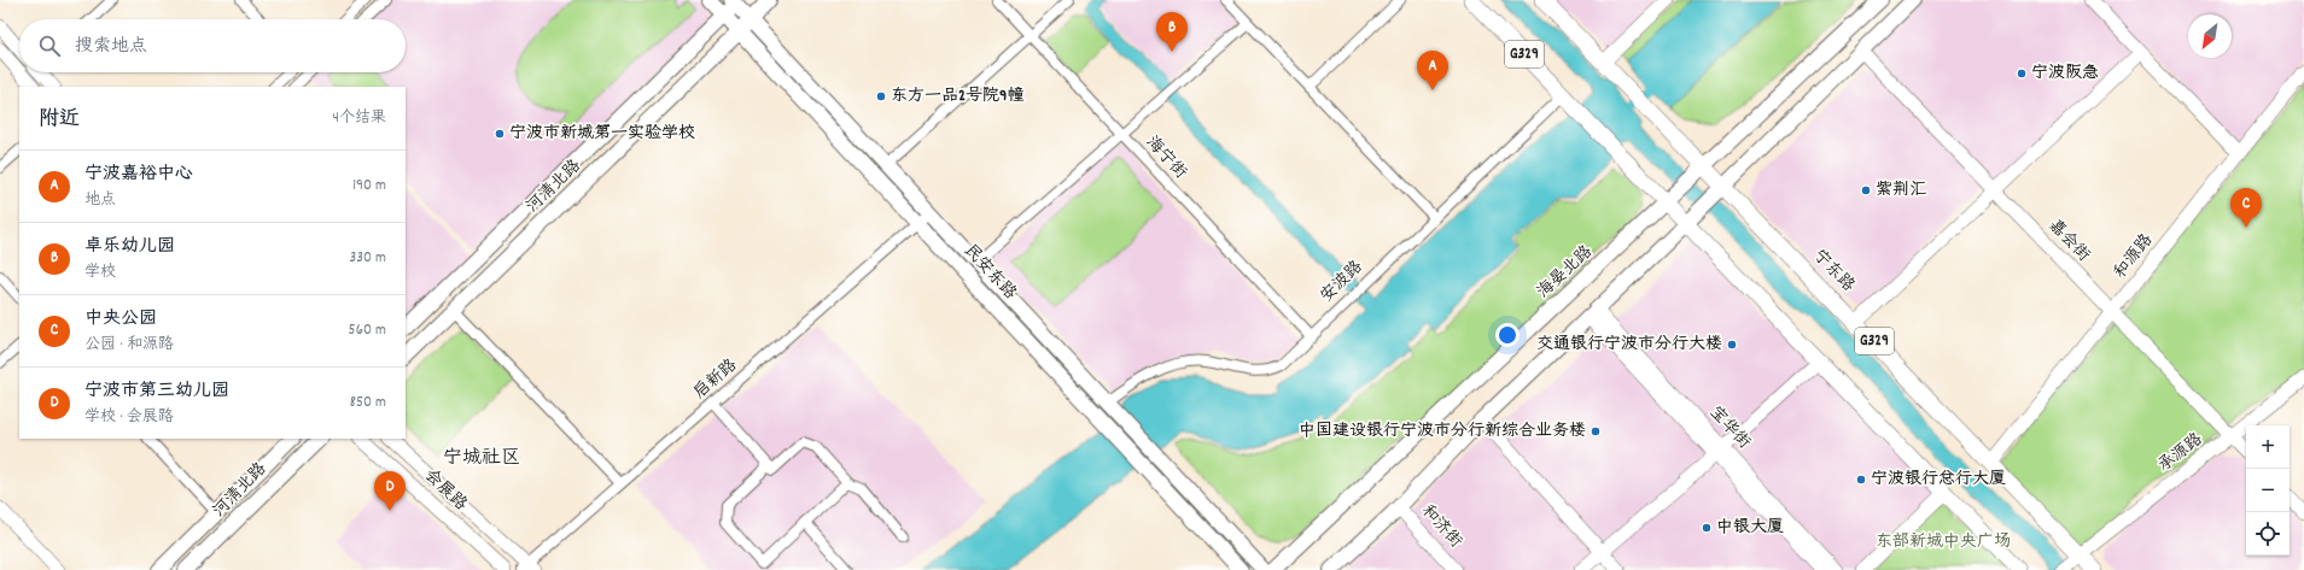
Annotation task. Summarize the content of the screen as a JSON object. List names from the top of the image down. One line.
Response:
{"streets":{"main road":["G329","河清北路","宁东路","民安东路","海晏北路"],"street":["海宁街","嘉会街","和源路","安波路","启新路","宝华街","承源路","会展路","和济街"]},"crossings":[["G329","海晏北路"],["G329","安波路"],["海宁街","安波路"],["河清北路","民安东路"],["嘉会街","和源路"],["嘉会街","承源路"],["和源路","宁东路"],["宁东路","海晏北路"],["宁东路","承源路"],["民安东路","安波路"],["民安东路","启新路"],["启新路","会展路"]],"districts":["宁城社区"],"parks":["东部新城中央广场"],"places":["宁波阪急","东方一品2号院9幢","宁波市新城第一实验学校","紫荆汇","交通银行宁波市分行大楼","中国建设银行宁波市分行新综合业务楼","宁波银行总行大厦","中银大厦"],"north":"bottom left","page":{"pins":["B","A","C","D"],"search":"搜索地点","heading":["附近","4个结果"],"list":[{"mark":"A","name":"宁波嘉裕中心","note":"地点","value":"190 m"},{"mark":"B","name":"卓乐幼儿园","note":"学校","value":"330 m"},{"mark":"C","name":"中央公园","note":"公园 · 和源路","value":"560 m"},{"mark":"D","name":"宁波市第三幼儿园","note":"学校 · 会展路","value":"850 m"}],"map_buttons":["+","−"]}}
